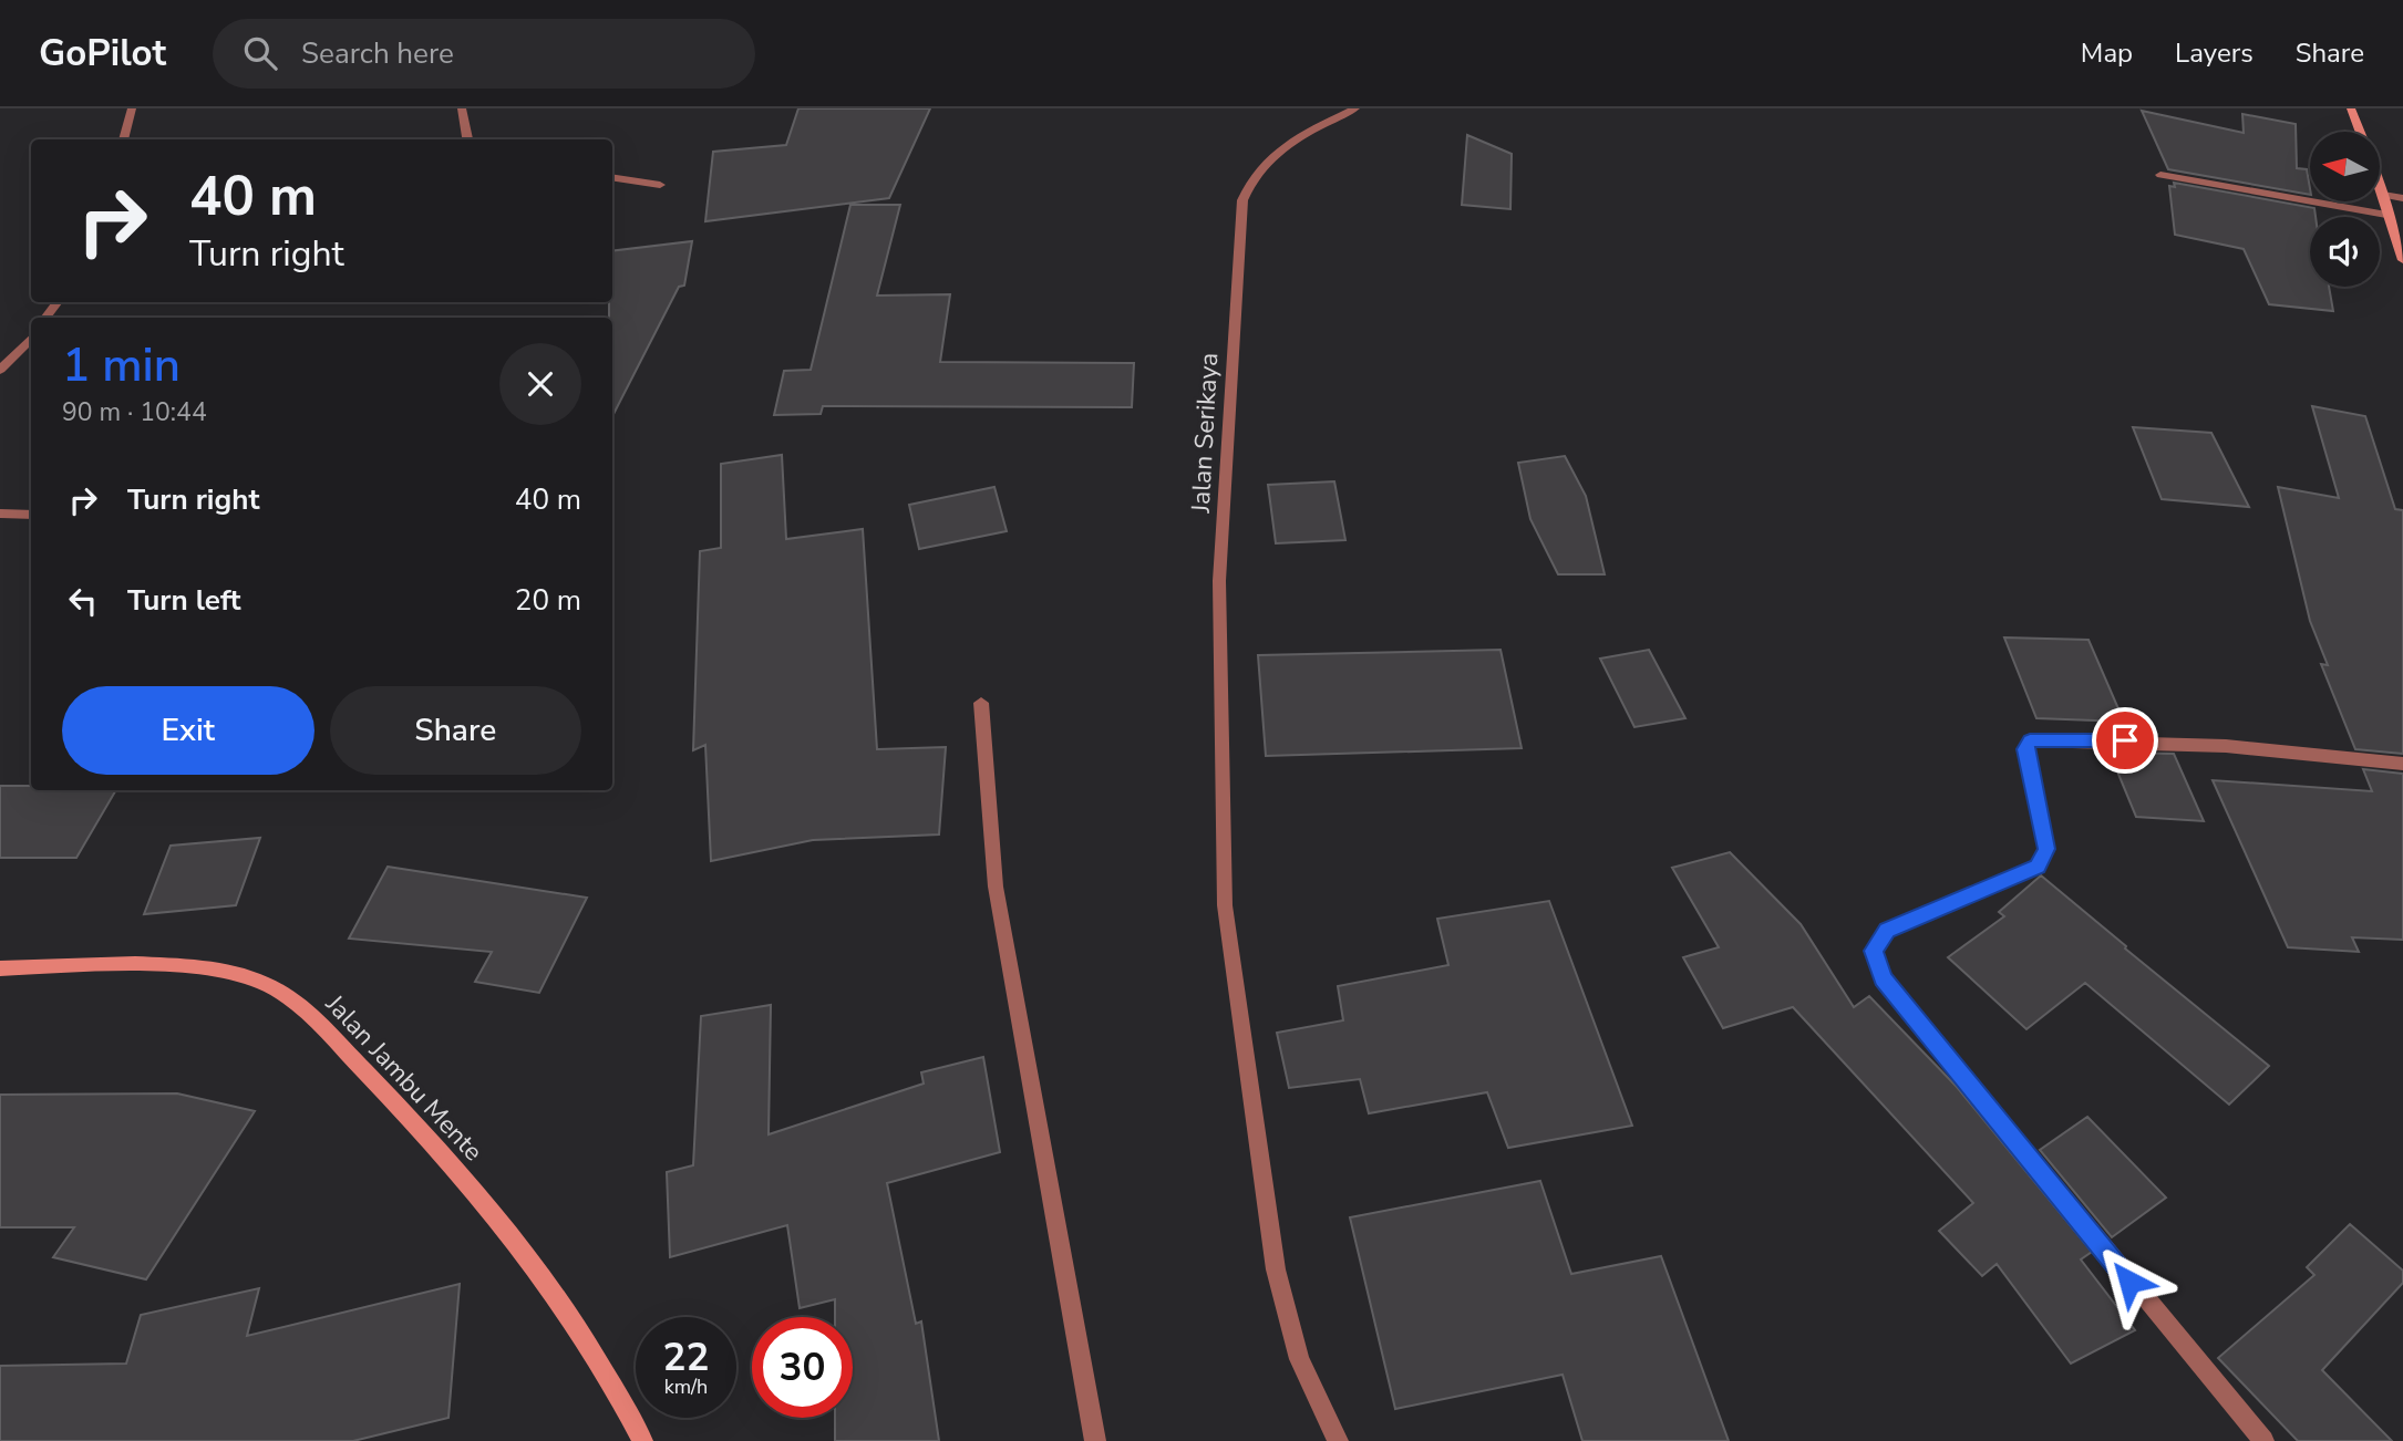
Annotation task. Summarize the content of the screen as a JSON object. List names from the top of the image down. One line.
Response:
{"streets":{"main road":["Jalan Jambu Mente"],"street":["Jalan Serikaya"]},"north":"left","page":{"header":"GoPilot","search":"Search here","nav":["Map","Layers","Share"],"turn":["40 m","Turn right"],"heading":["1 min","90 m · 10:44"],"list":[{"name":"Turn right","value":"40 m"},{"name":"Turn left","value":"20 m"}],"buttons":["Exit","Share"],"speed":"22 km/h","limit":"30"}}
